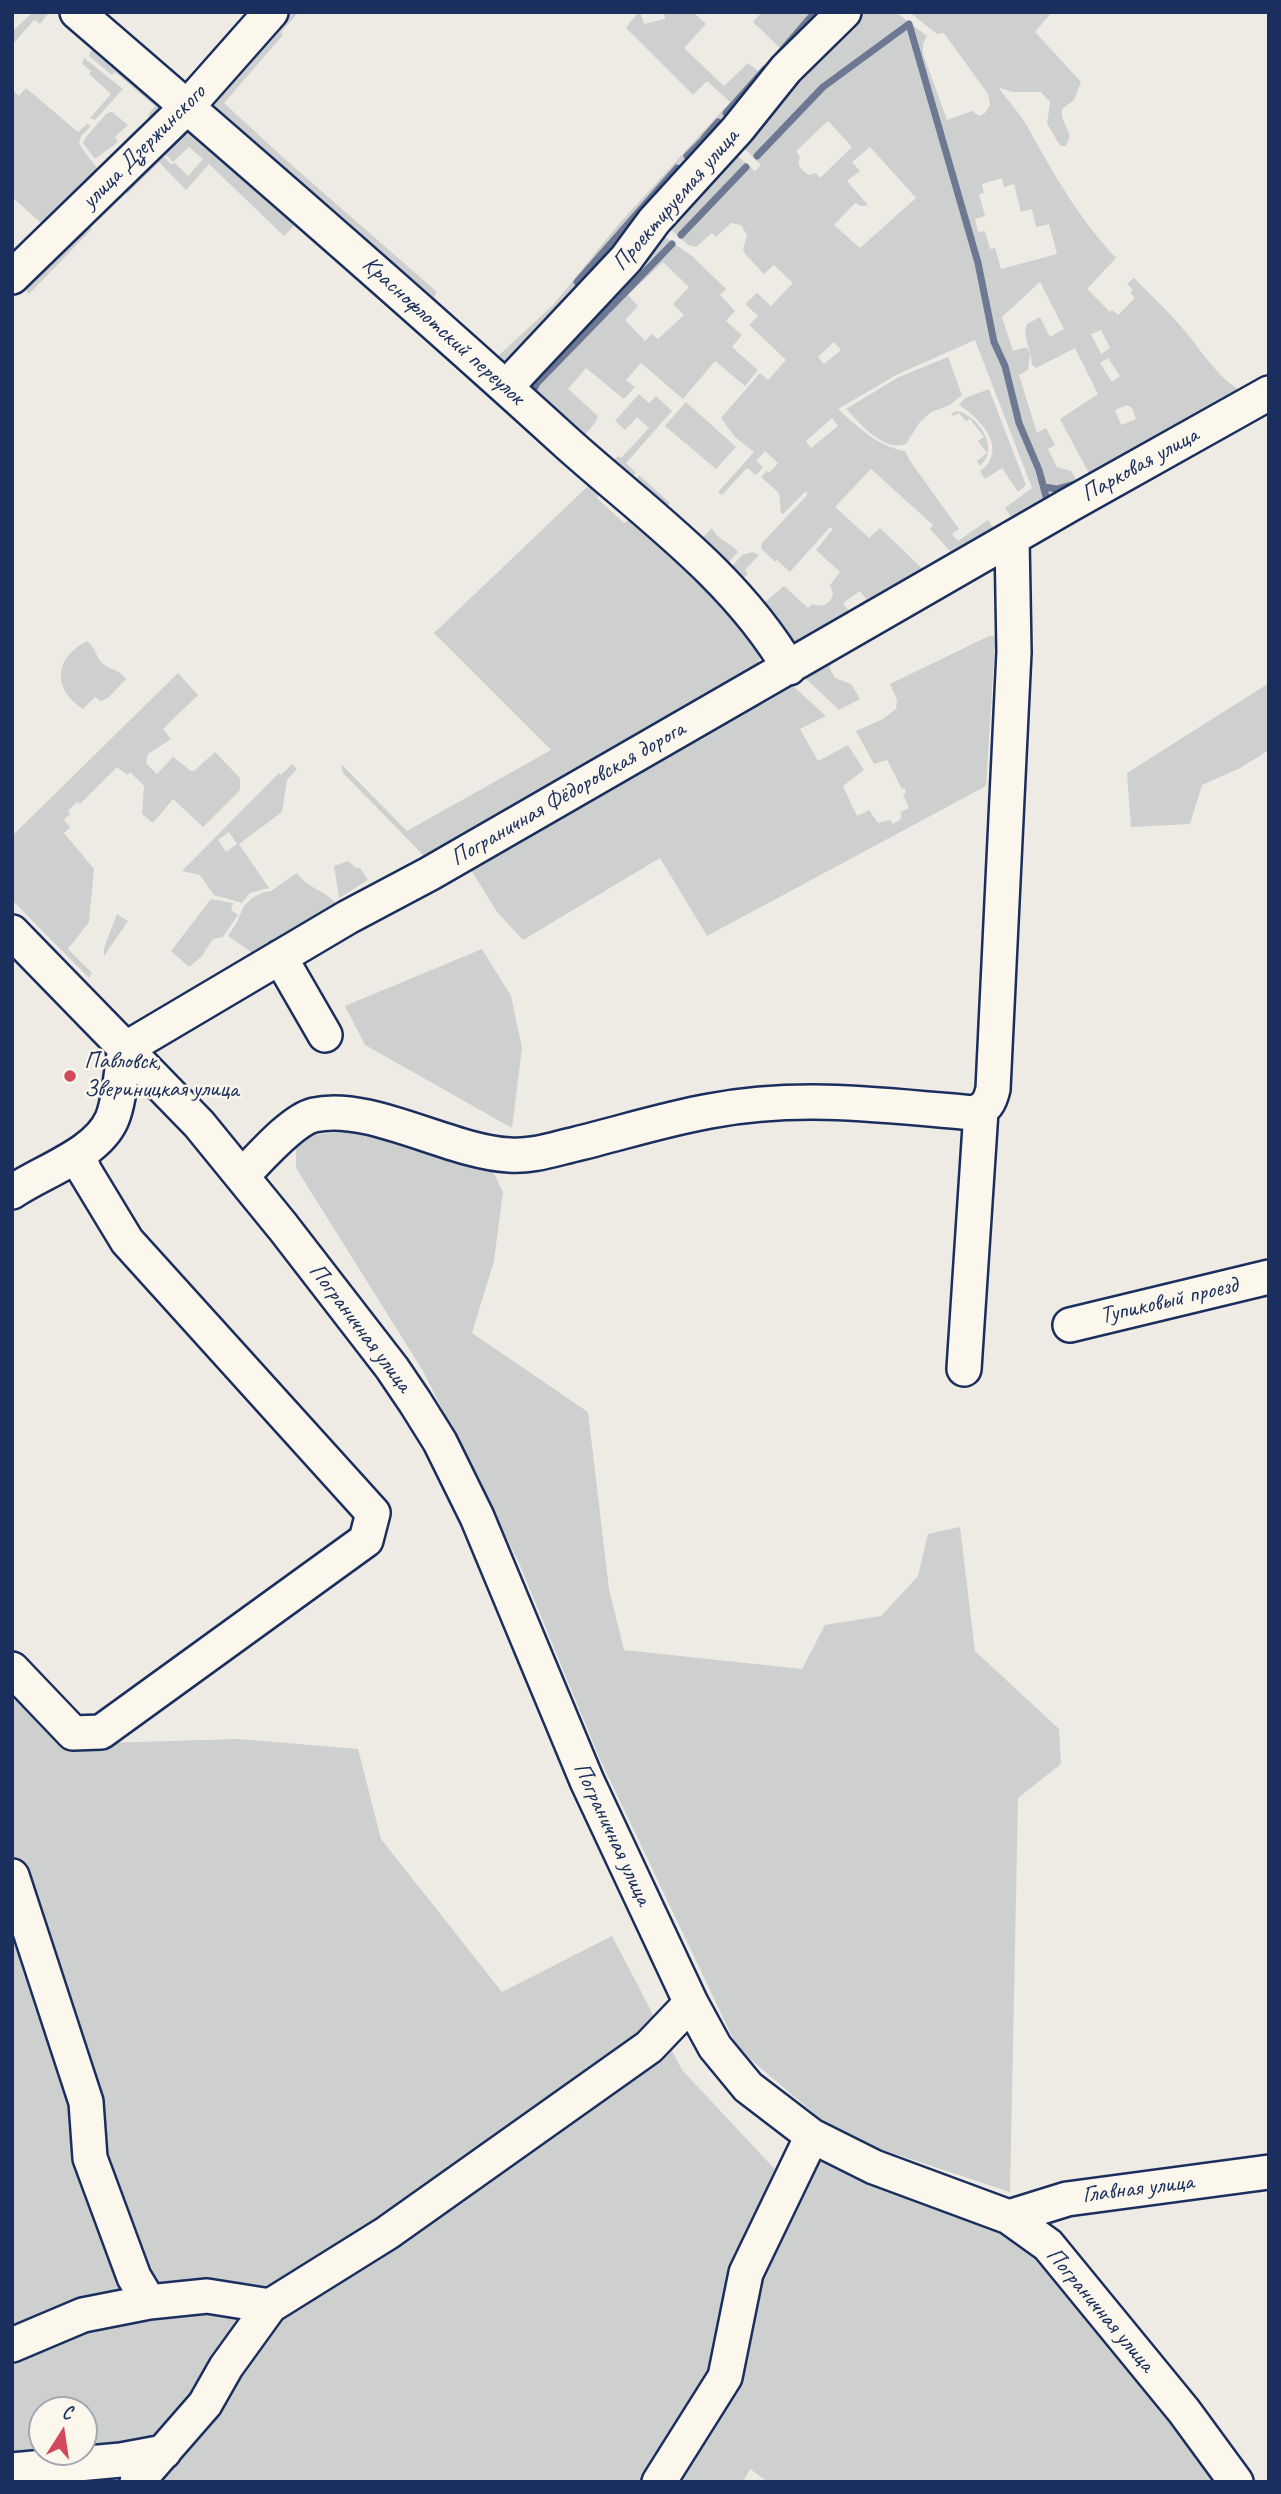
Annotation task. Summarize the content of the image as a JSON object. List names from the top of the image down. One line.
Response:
{"streets":{"street":["улица Дзержинского","Проектируемая улица","Краснофлотский переулок","Парковая улица","Пограничная Фёдоровская дорога","Тупиковый проезд","Пограничная улица","Главная улица"]},"crossings":[["улица Дзержинского","Краснофлотский переулок"],["Проектируемая улица","Краснофлотский переулок"],["Краснофлотский переулок","Пограничная Фёдоровская дорога"],["Парковая улица","Пограничная Фёдоровская дорога"],["Пограничная Фёдоровская дорога","Пограничная улица"],["Пограничная улица","Главная улица"]],"places":["Павловск, Звериницкая улица"],"north":"top"}
